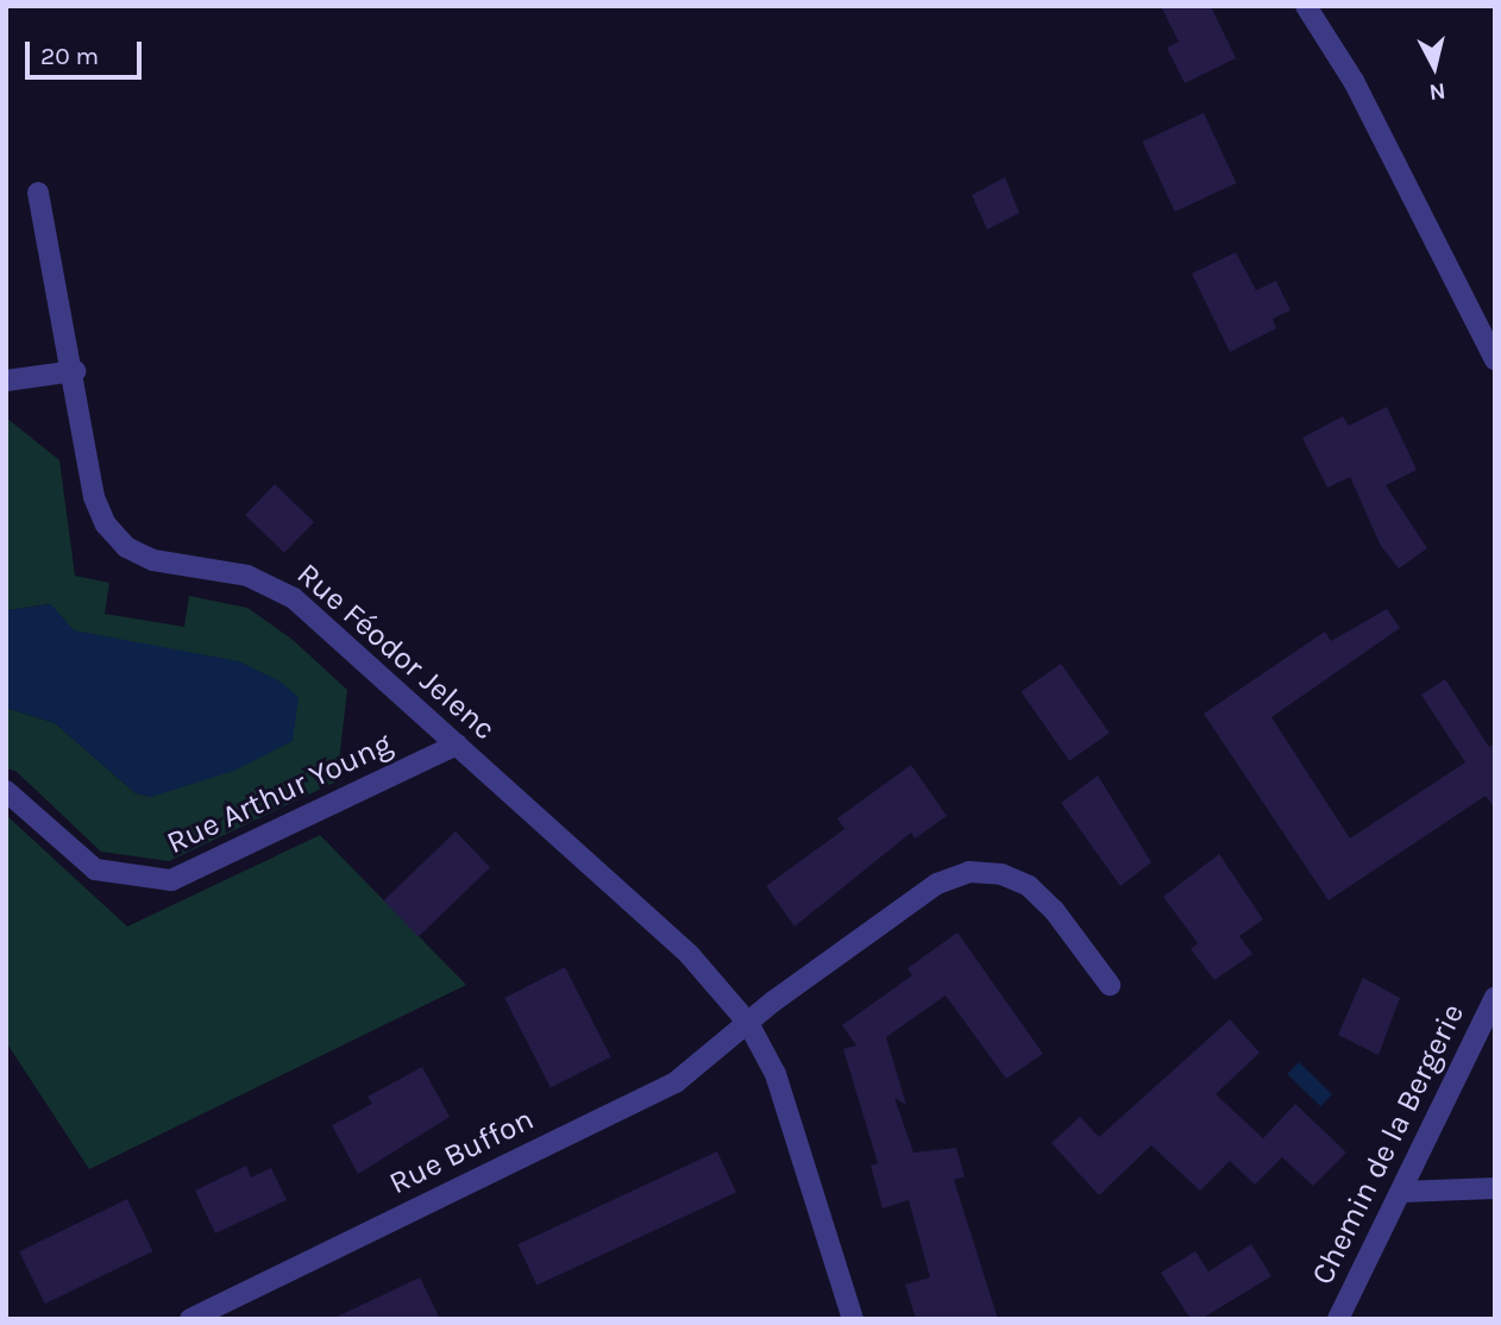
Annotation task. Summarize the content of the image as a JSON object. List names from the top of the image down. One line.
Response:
{"streets":{"street":["Rue Féodor Jelenc","Rue Arthur Young","Chemin de la Bergerie","Rue Buffon"]},"crossings":[["Rue Féodor Jelenc","Rue Arthur Young"],["Rue Féodor Jelenc","Rue Buffon"]],"scale_bar":"20 m","north":"bottom"}
